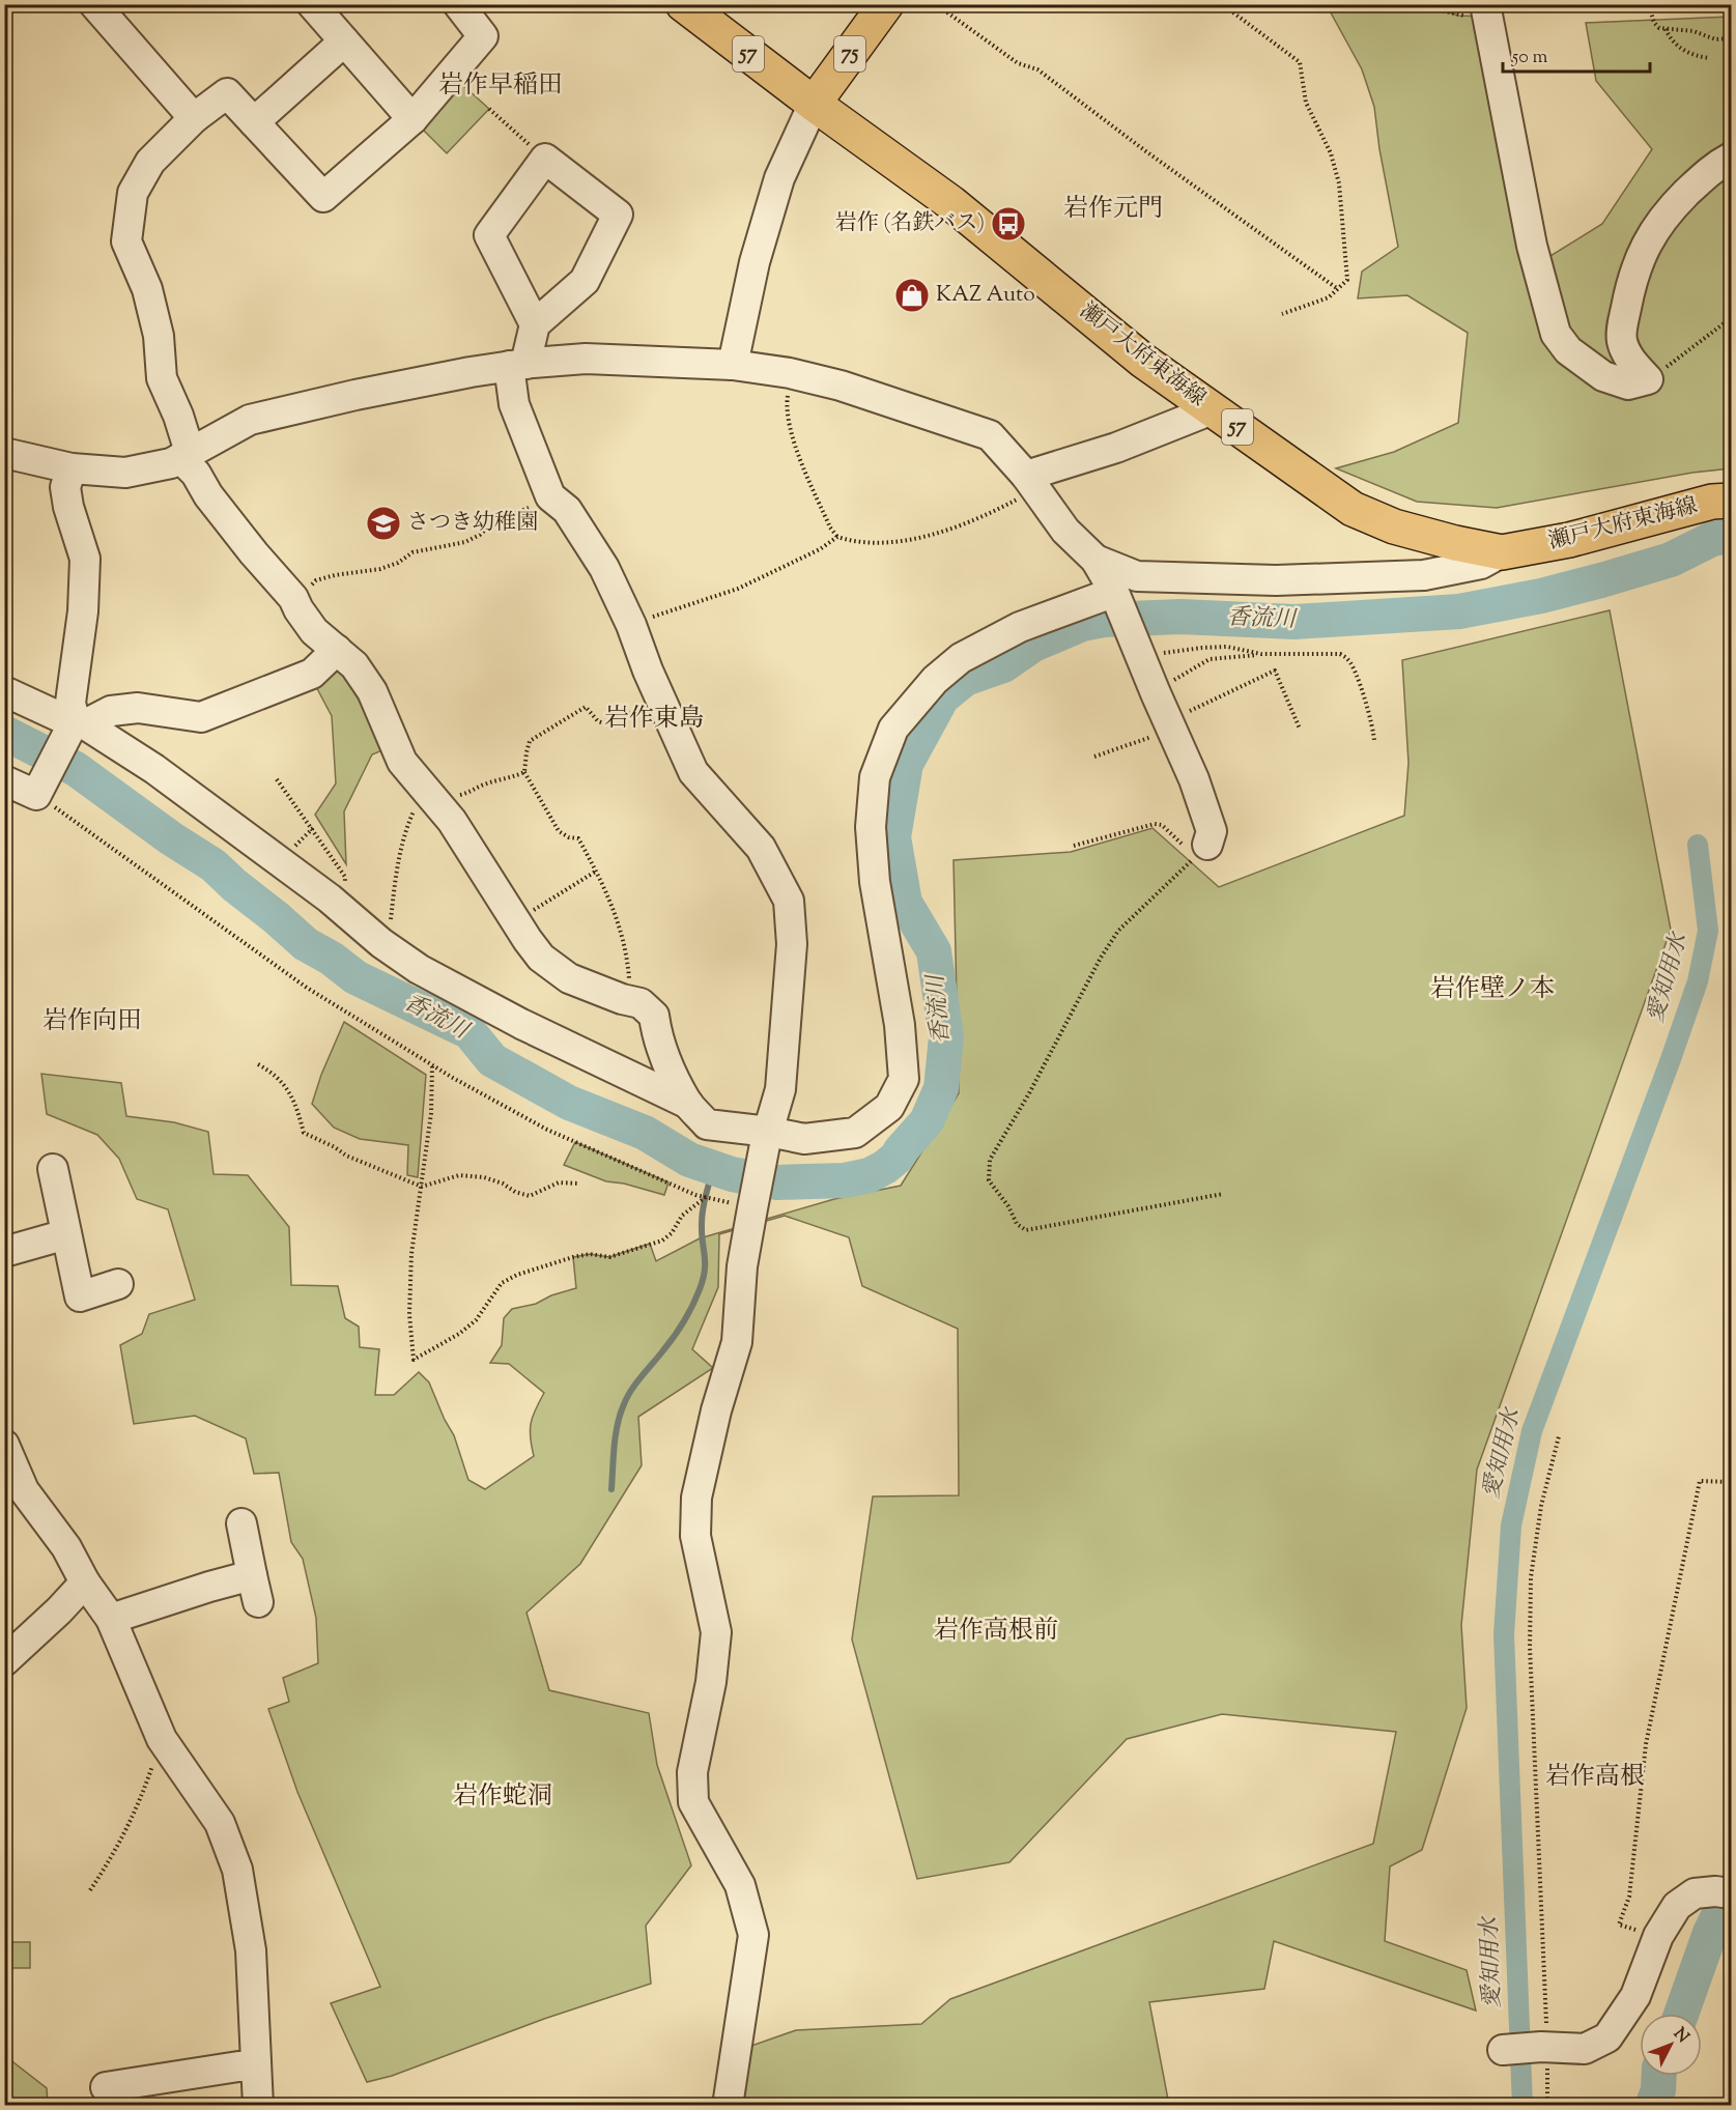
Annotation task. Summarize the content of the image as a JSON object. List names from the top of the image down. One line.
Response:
{"streets":{"main road":["57","75","瀬戸大府東海線"]},"crossings":[["75","瀬戸大府東海線"]],"districts":["岩作早稲田","岩作元門","岩作東島","岩作壁ノ本","岩作向田","岩作高根前","岩作高根","岩作蛇洞"],"water":["香流川","愛知用水"],"places":{"bus stop":["岩作 (名鉄バス)"],"shop":["KAZ Auto"],"school or university":["さつき幼稚園"]},"scale_bar":"50 m","north":"top right"}
